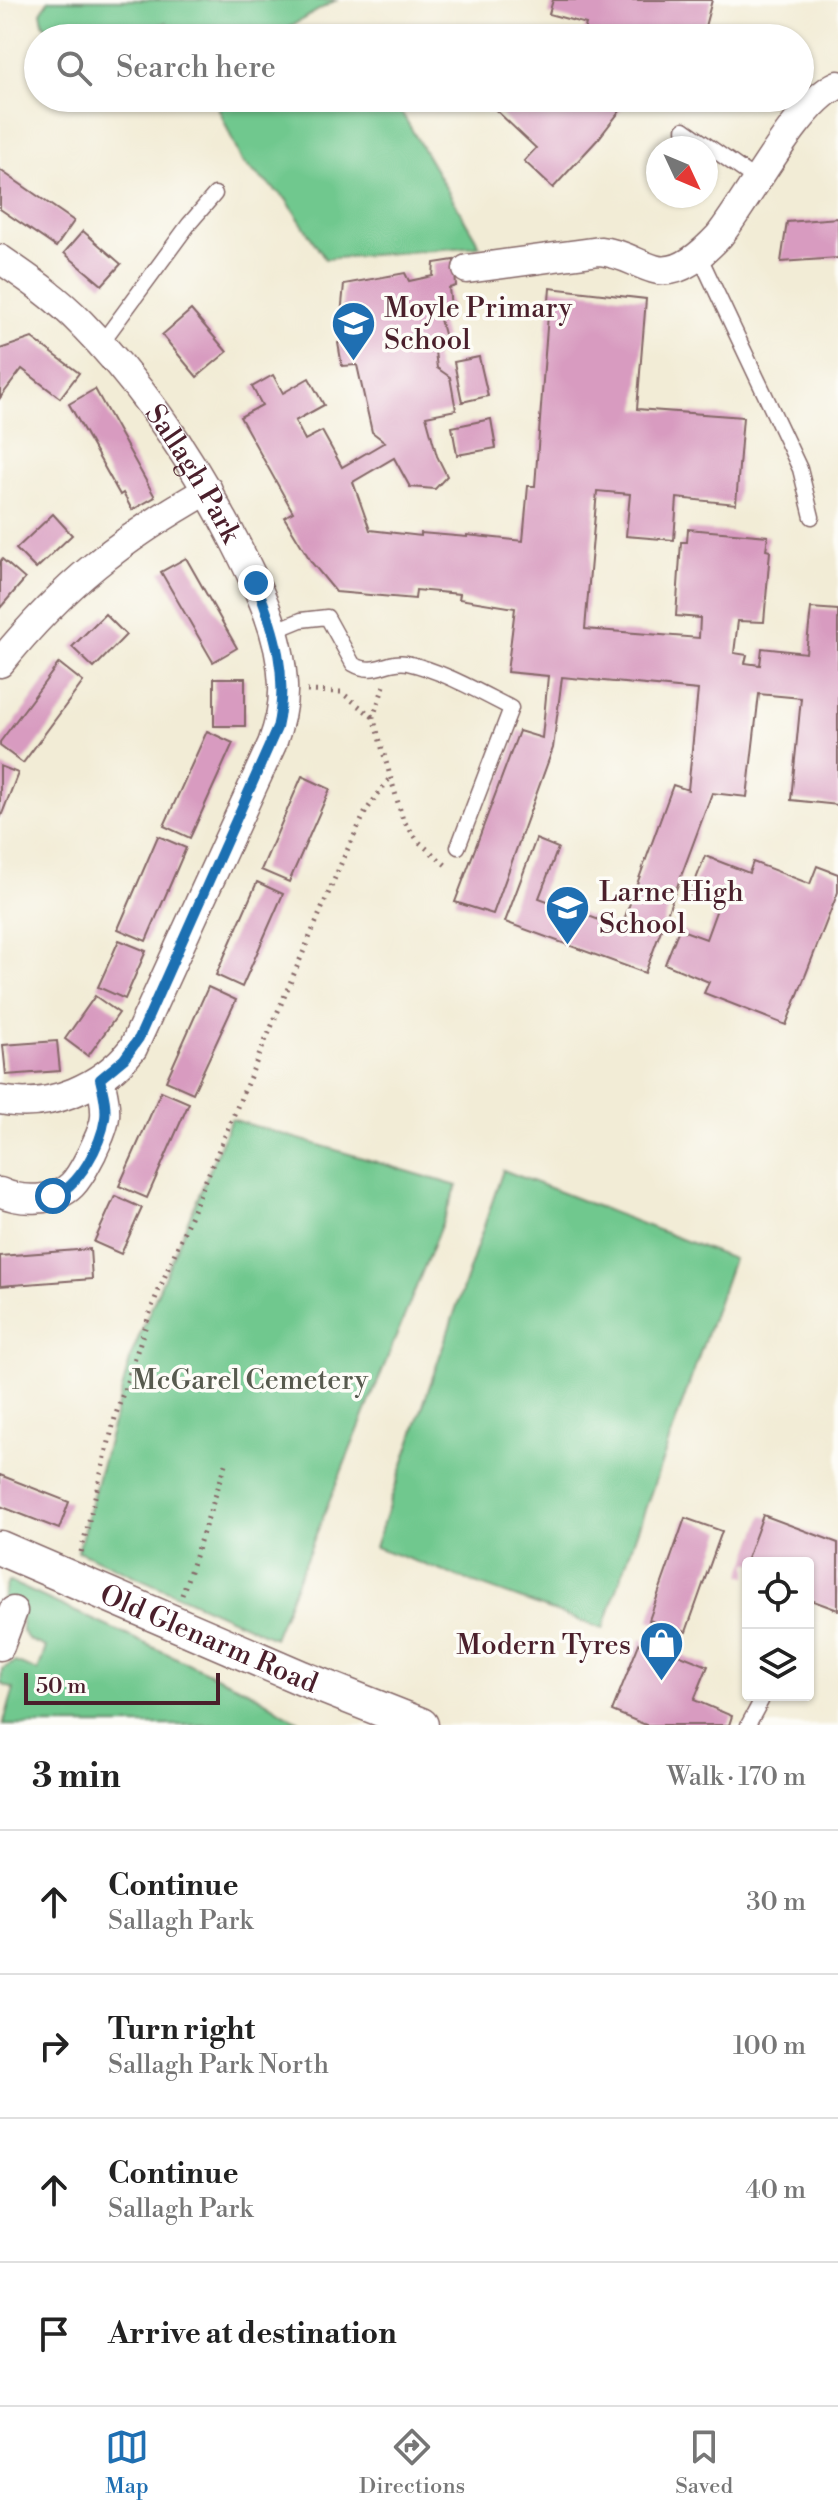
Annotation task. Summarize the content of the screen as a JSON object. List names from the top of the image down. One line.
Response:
{"streets":{"street":["Sallagh Park","Old Glenarm Road"]},"parks":["McGarel Cemetery"],"places":{"school or university":["Moyle Primary School","Larne High School"],"shop":["Modern Tyres"]},"scale_bar":"50 m","north":"bottom right","page":{"search":"Search here","scale":"50 m","heading":["3 min","Walk · 170 m"],"list":[["Continue","Sallagh Park","30 m"],["Turn right","Sallagh Park North","100 m"],["Continue","Sallagh Park","40 m"],"Arrive at destination"],"nav":["Map","Directions","Saved"]}}
